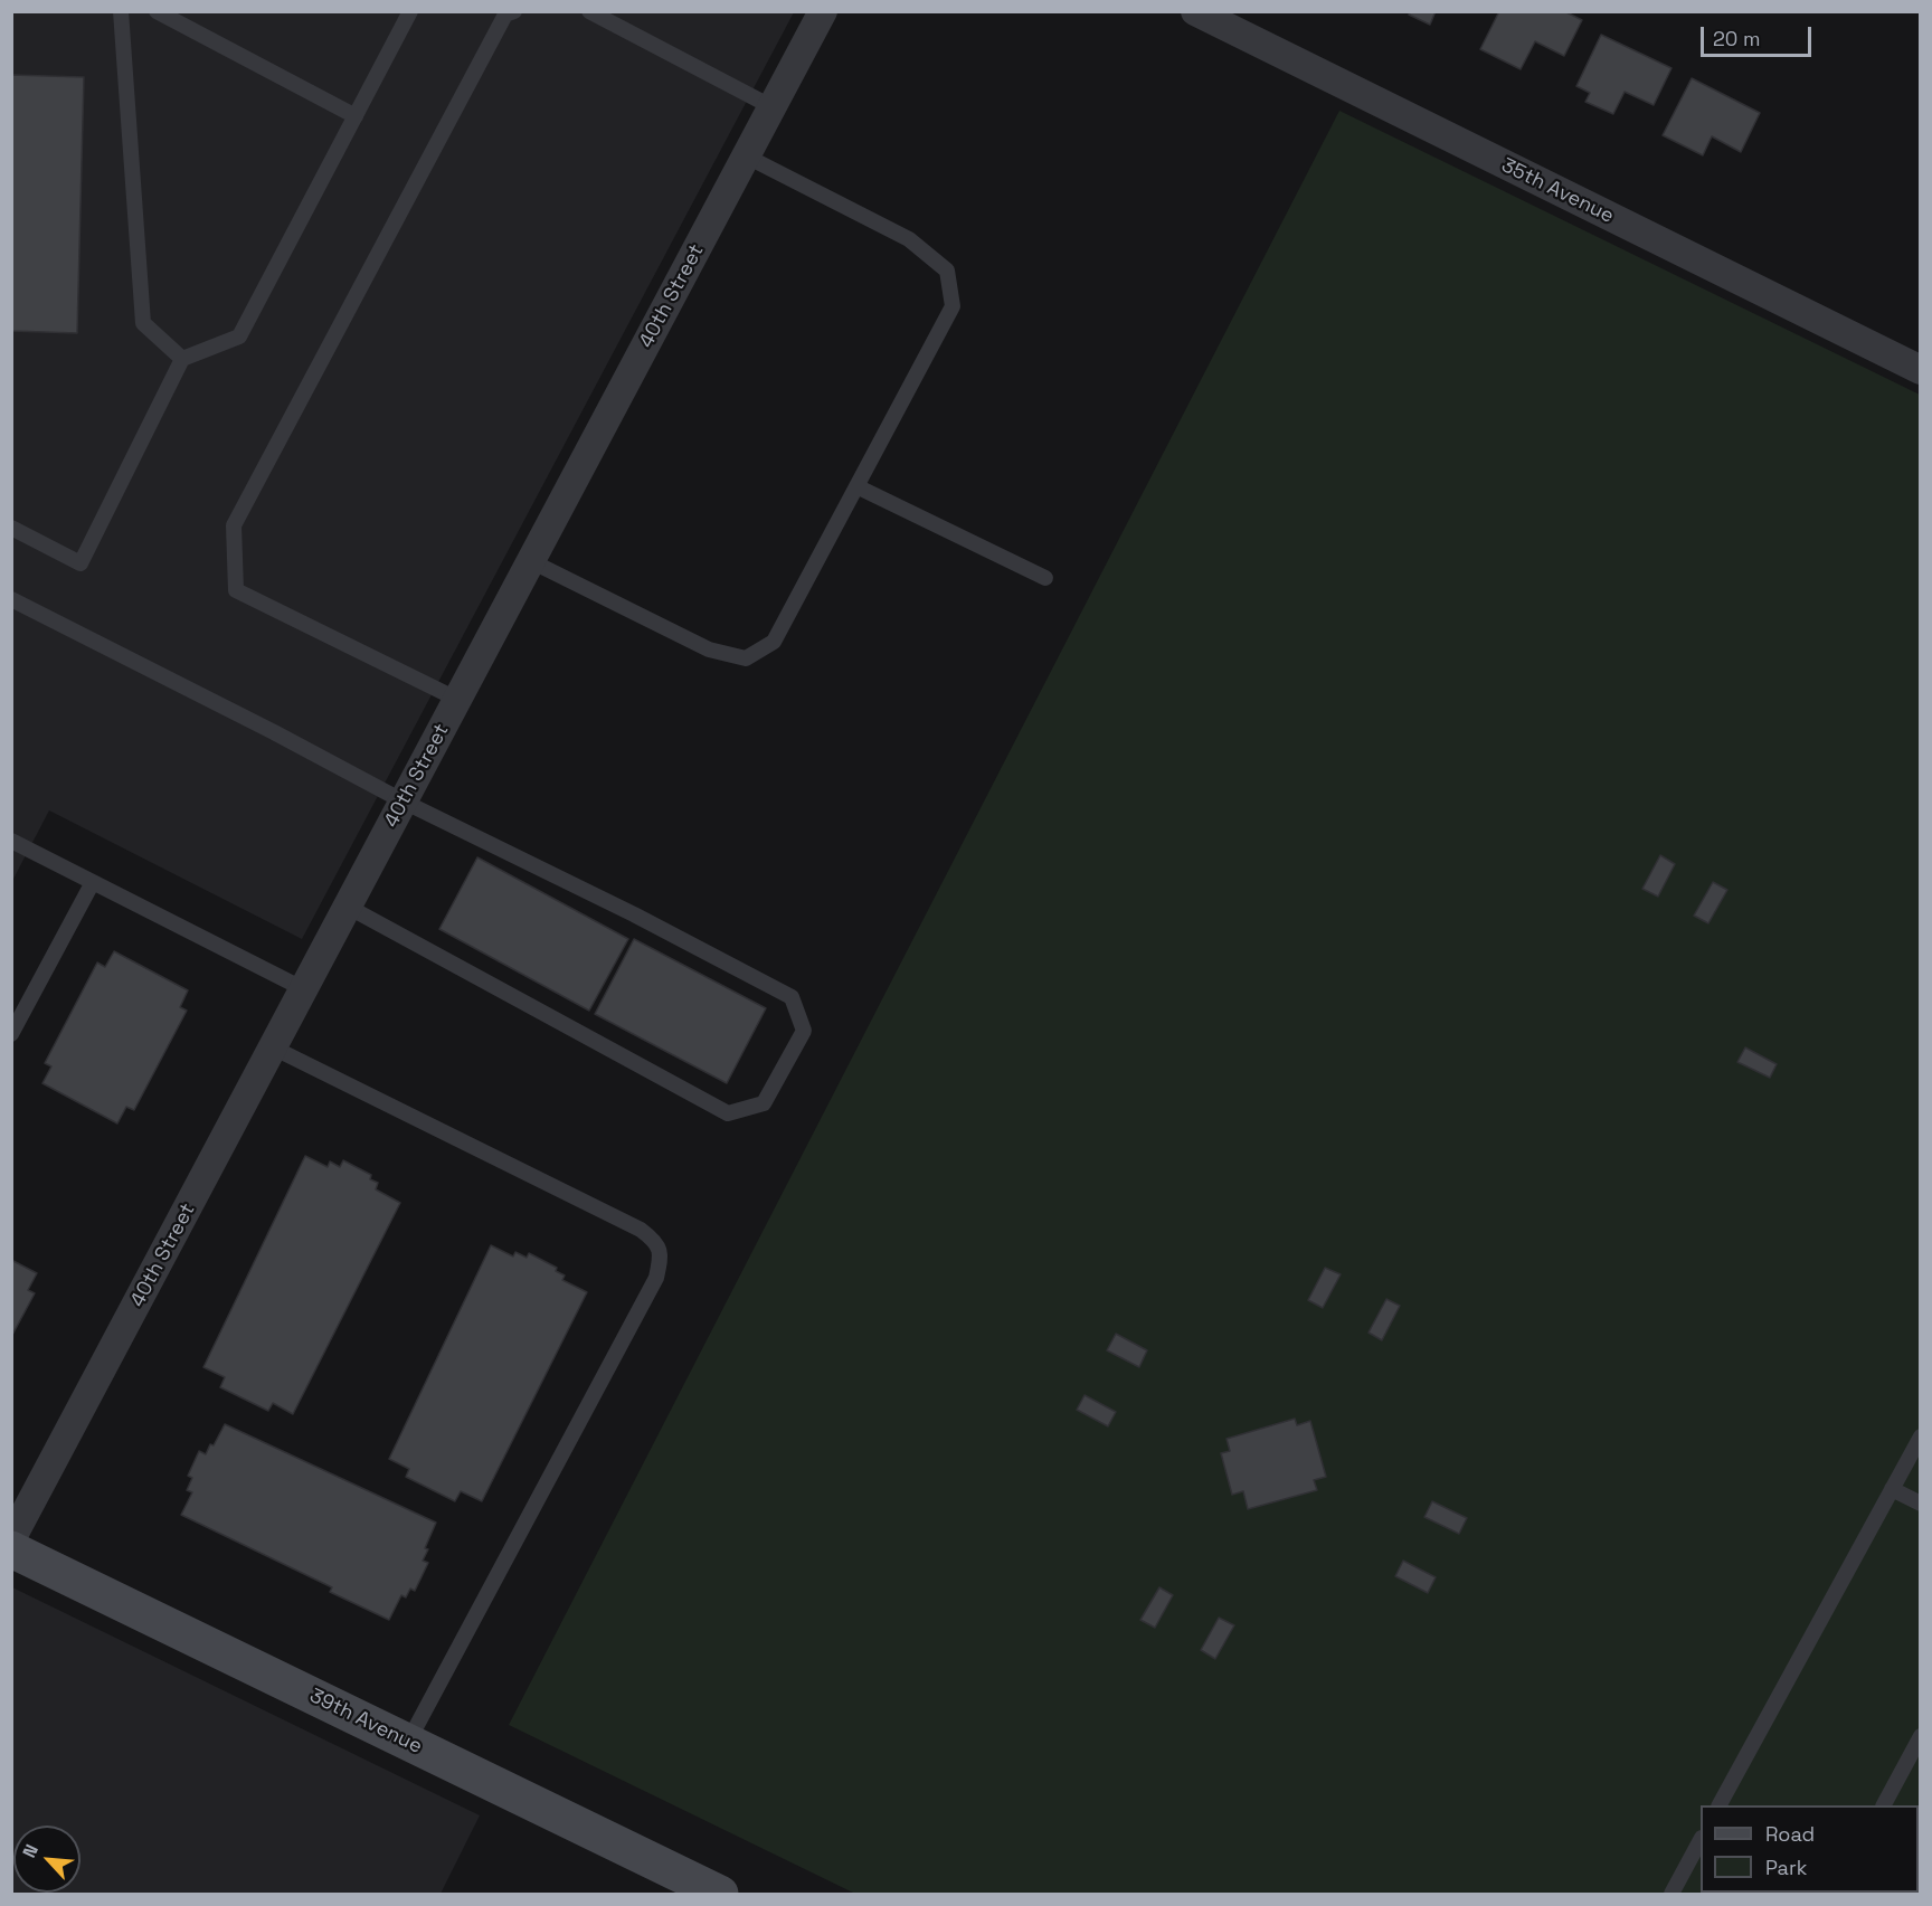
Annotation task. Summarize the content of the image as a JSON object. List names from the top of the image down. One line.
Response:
{"streets":{"main road":["39th Avenue"],"street":["35th Avenue","40th Street"]},"legend":["Road","Park"],"scale_bar":"20 m","north":"top left"}
